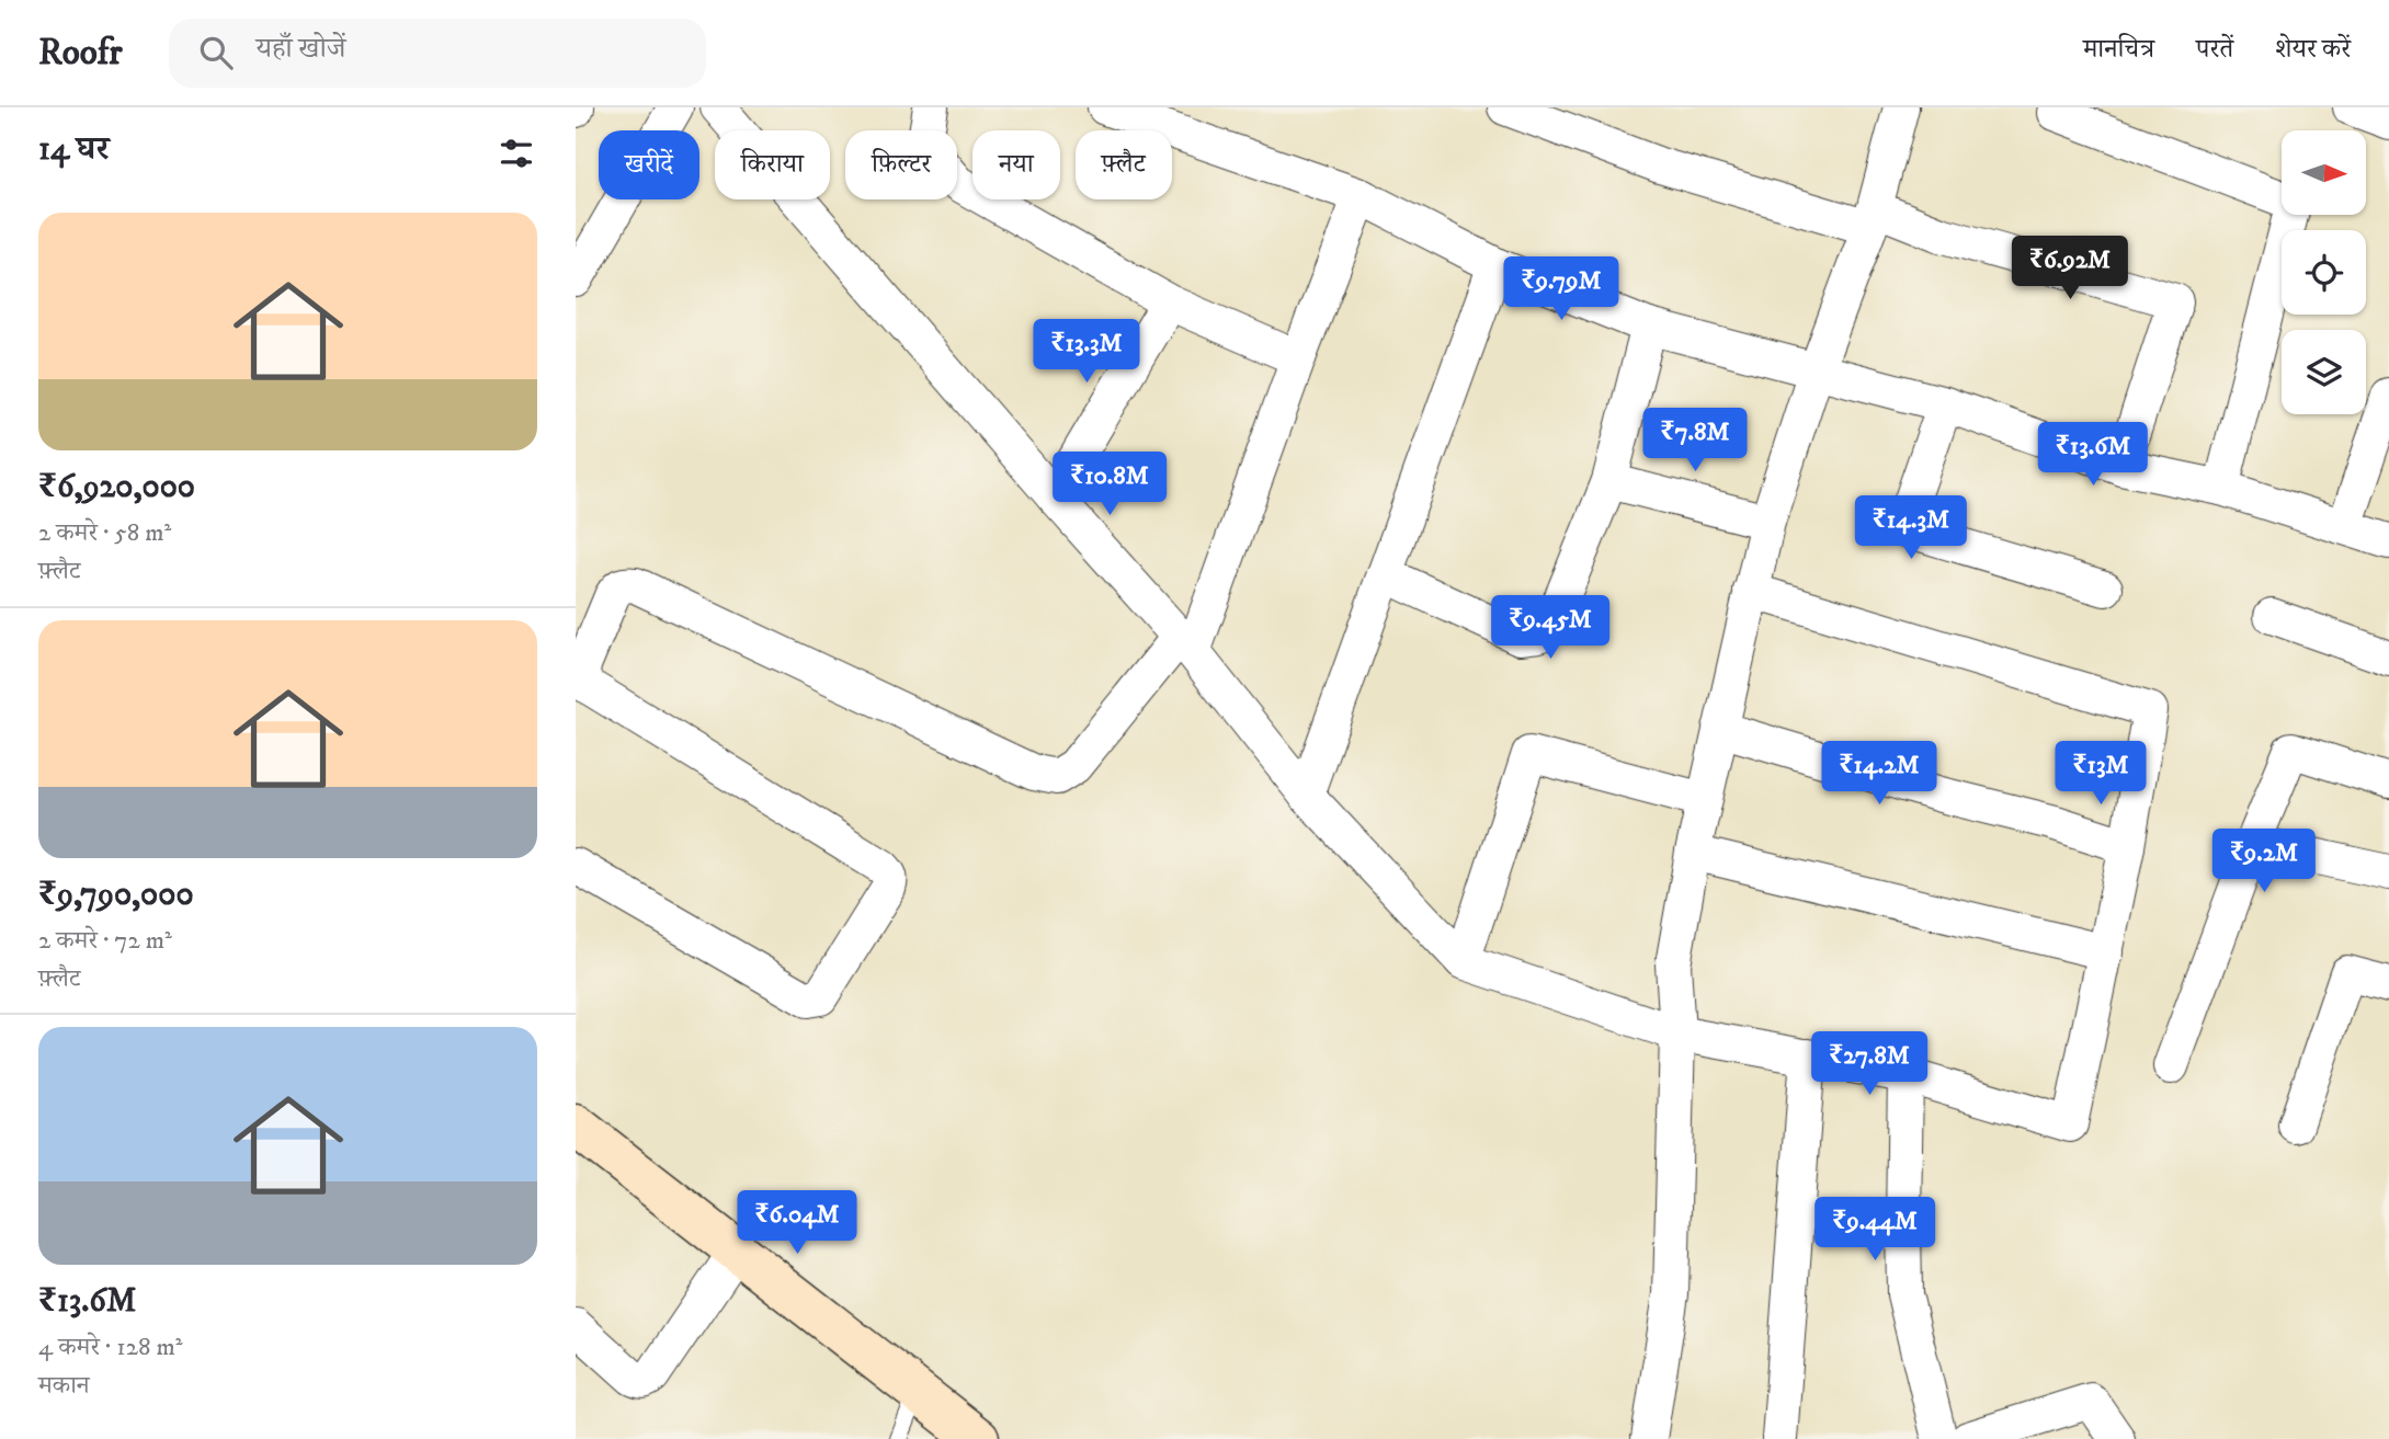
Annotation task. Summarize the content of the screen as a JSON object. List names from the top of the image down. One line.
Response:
{"north":"right","page":{"header":"Roofr","search":"यहाँ खोजें","nav":["मानचित्र","परतें","शेयर करें"],"heading":"14 घर","chip":["खरीदें","किराया","फ़िल्टर","नया","फ़्लैट"],"list":[{"name":"₹6,920,000","note":"2 कमरे · 58 m² · फ़्लैट"},{"name":"₹9,790,000","note":"2 कमरे · 72 m² · फ़्लैट"},{"name":"₹13.6M","note":"4 कमरे · 128 m² · मकान"}],"price":["₹6.92M","₹9.79M","₹13.3M","₹7.8M","₹13.6M","₹10.8M","₹14.3M","₹9.45M","₹14.2M","₹13M","₹9.2M","₹27.8M","₹6.04M","₹9.44M"]}}
